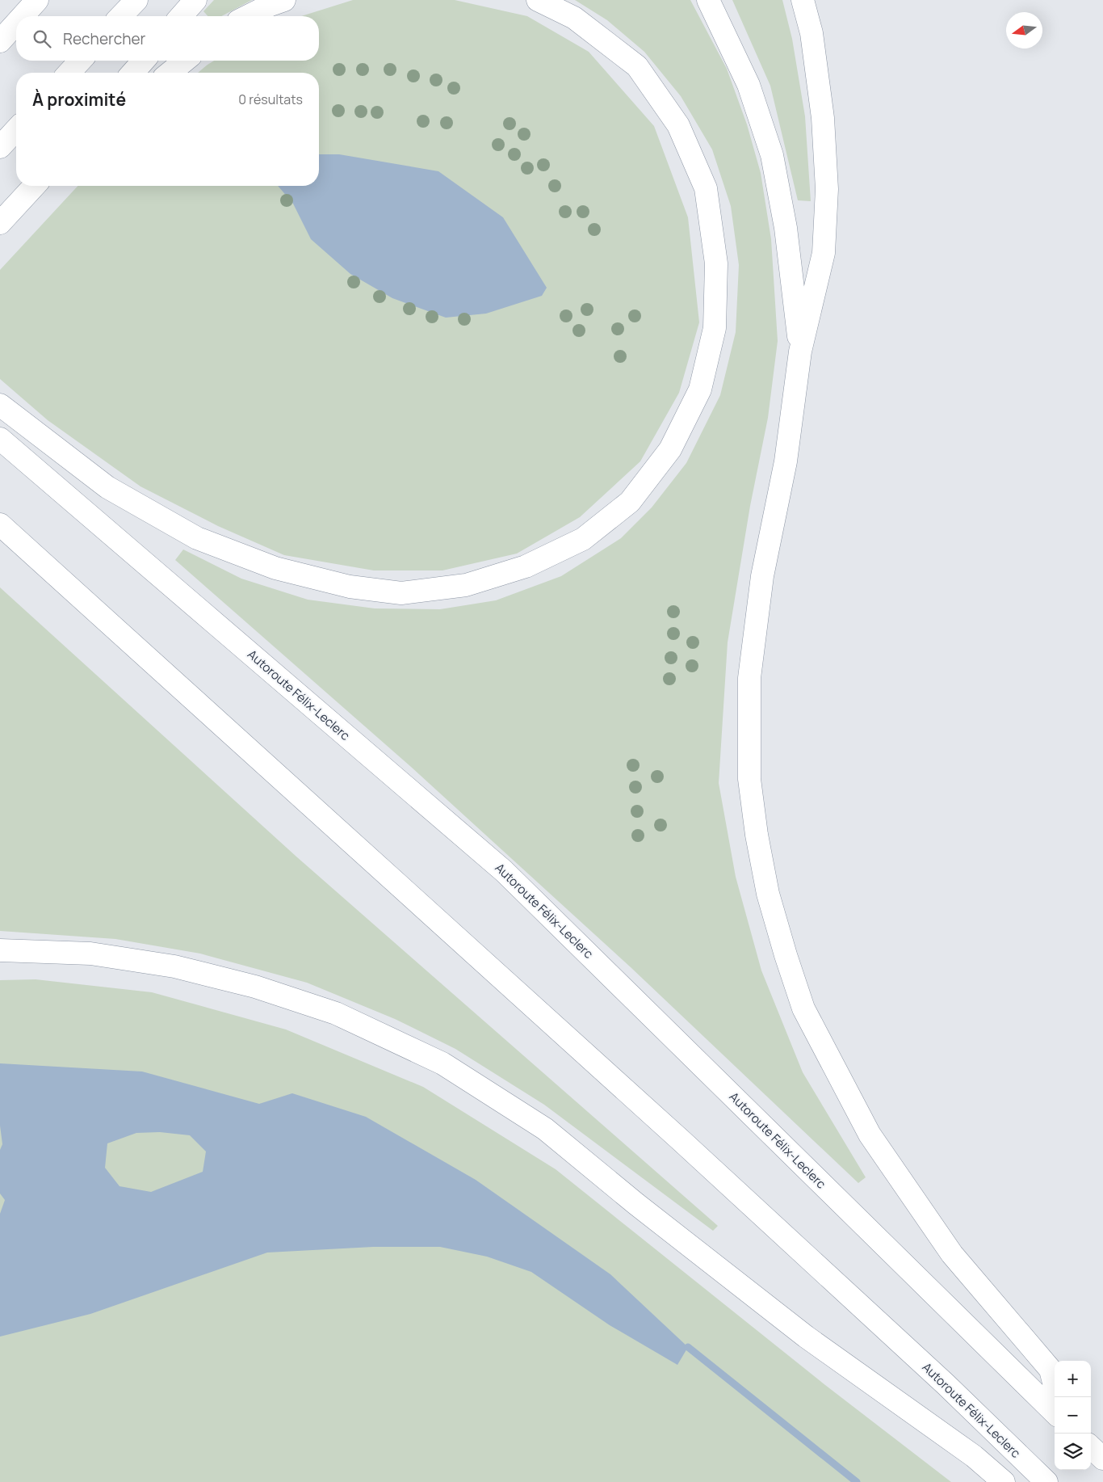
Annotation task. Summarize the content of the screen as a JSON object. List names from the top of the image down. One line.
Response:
{"streets":{"highway":["Autoroute Félix-Leclerc"]},"north":"left","page":{"search":"Rechercher","heading":["À proximité","0 résultats"],"map_buttons":["+","−"]}}
